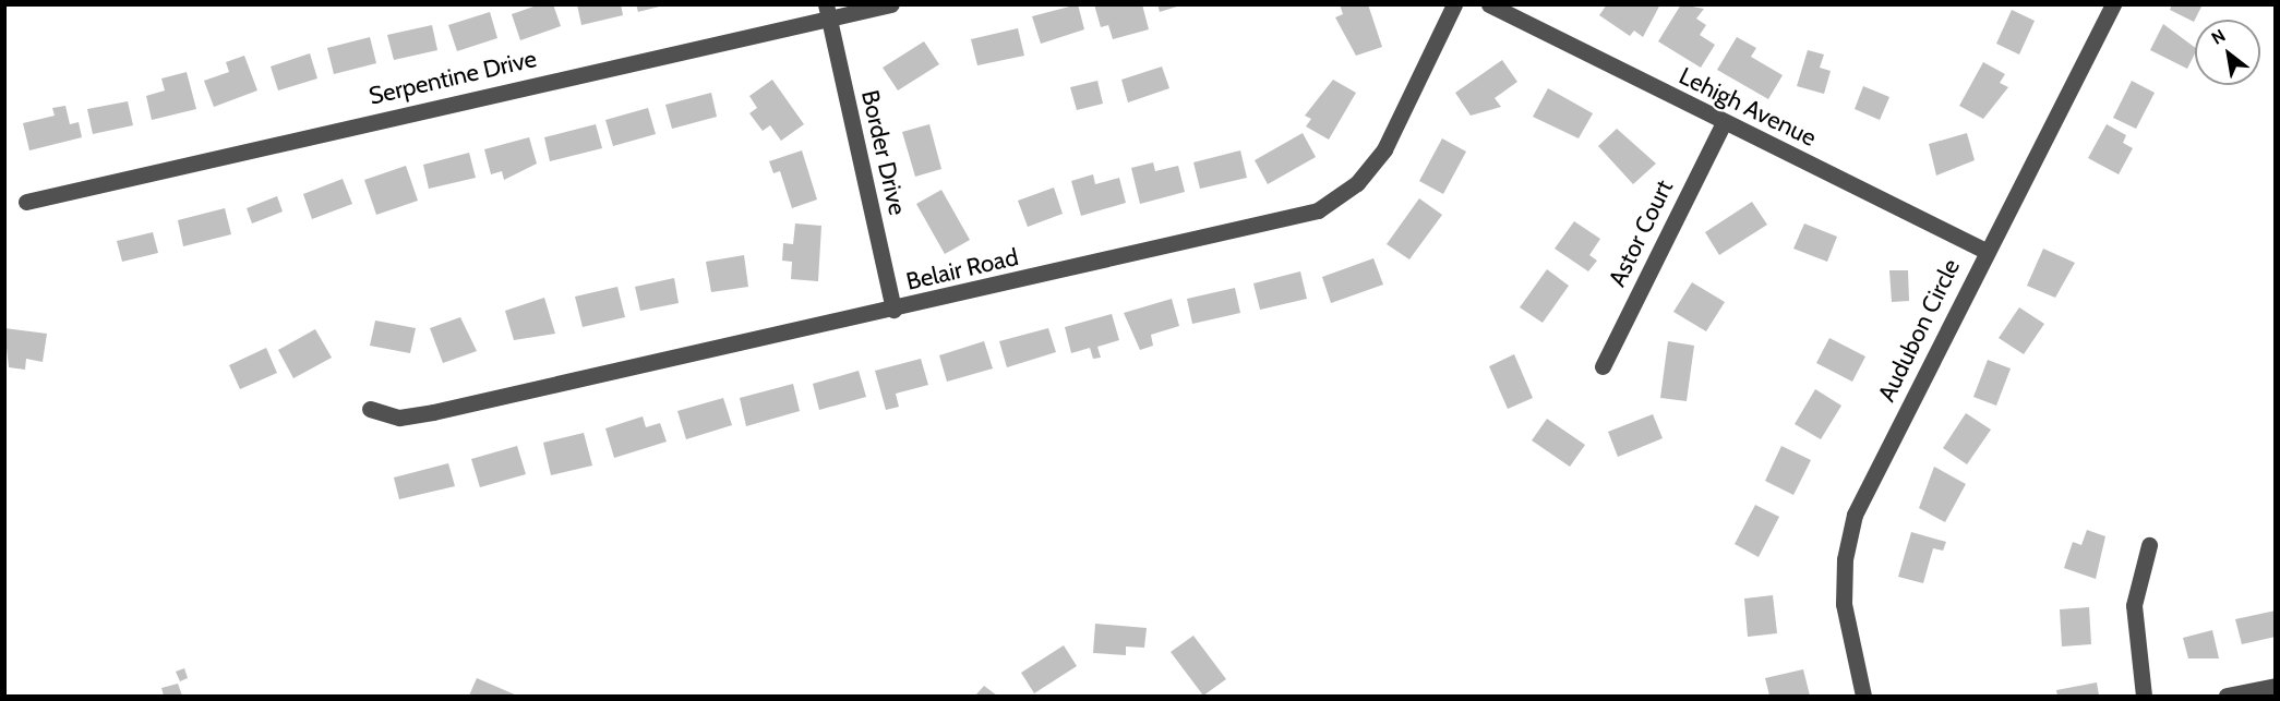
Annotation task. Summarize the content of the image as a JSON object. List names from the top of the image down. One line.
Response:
{"streets":{"street":["Serpentine Drive","Lehigh Avenue","Border Drive","Astor Court","Belair Road","Audubon Circle"]},"crossings":[["Serpentine Drive","Border Drive"],["Lehigh Avenue","Astor Court"],["Lehigh Avenue","Audubon Circle"],["Border Drive","Belair Road"]],"north":"top left"}
